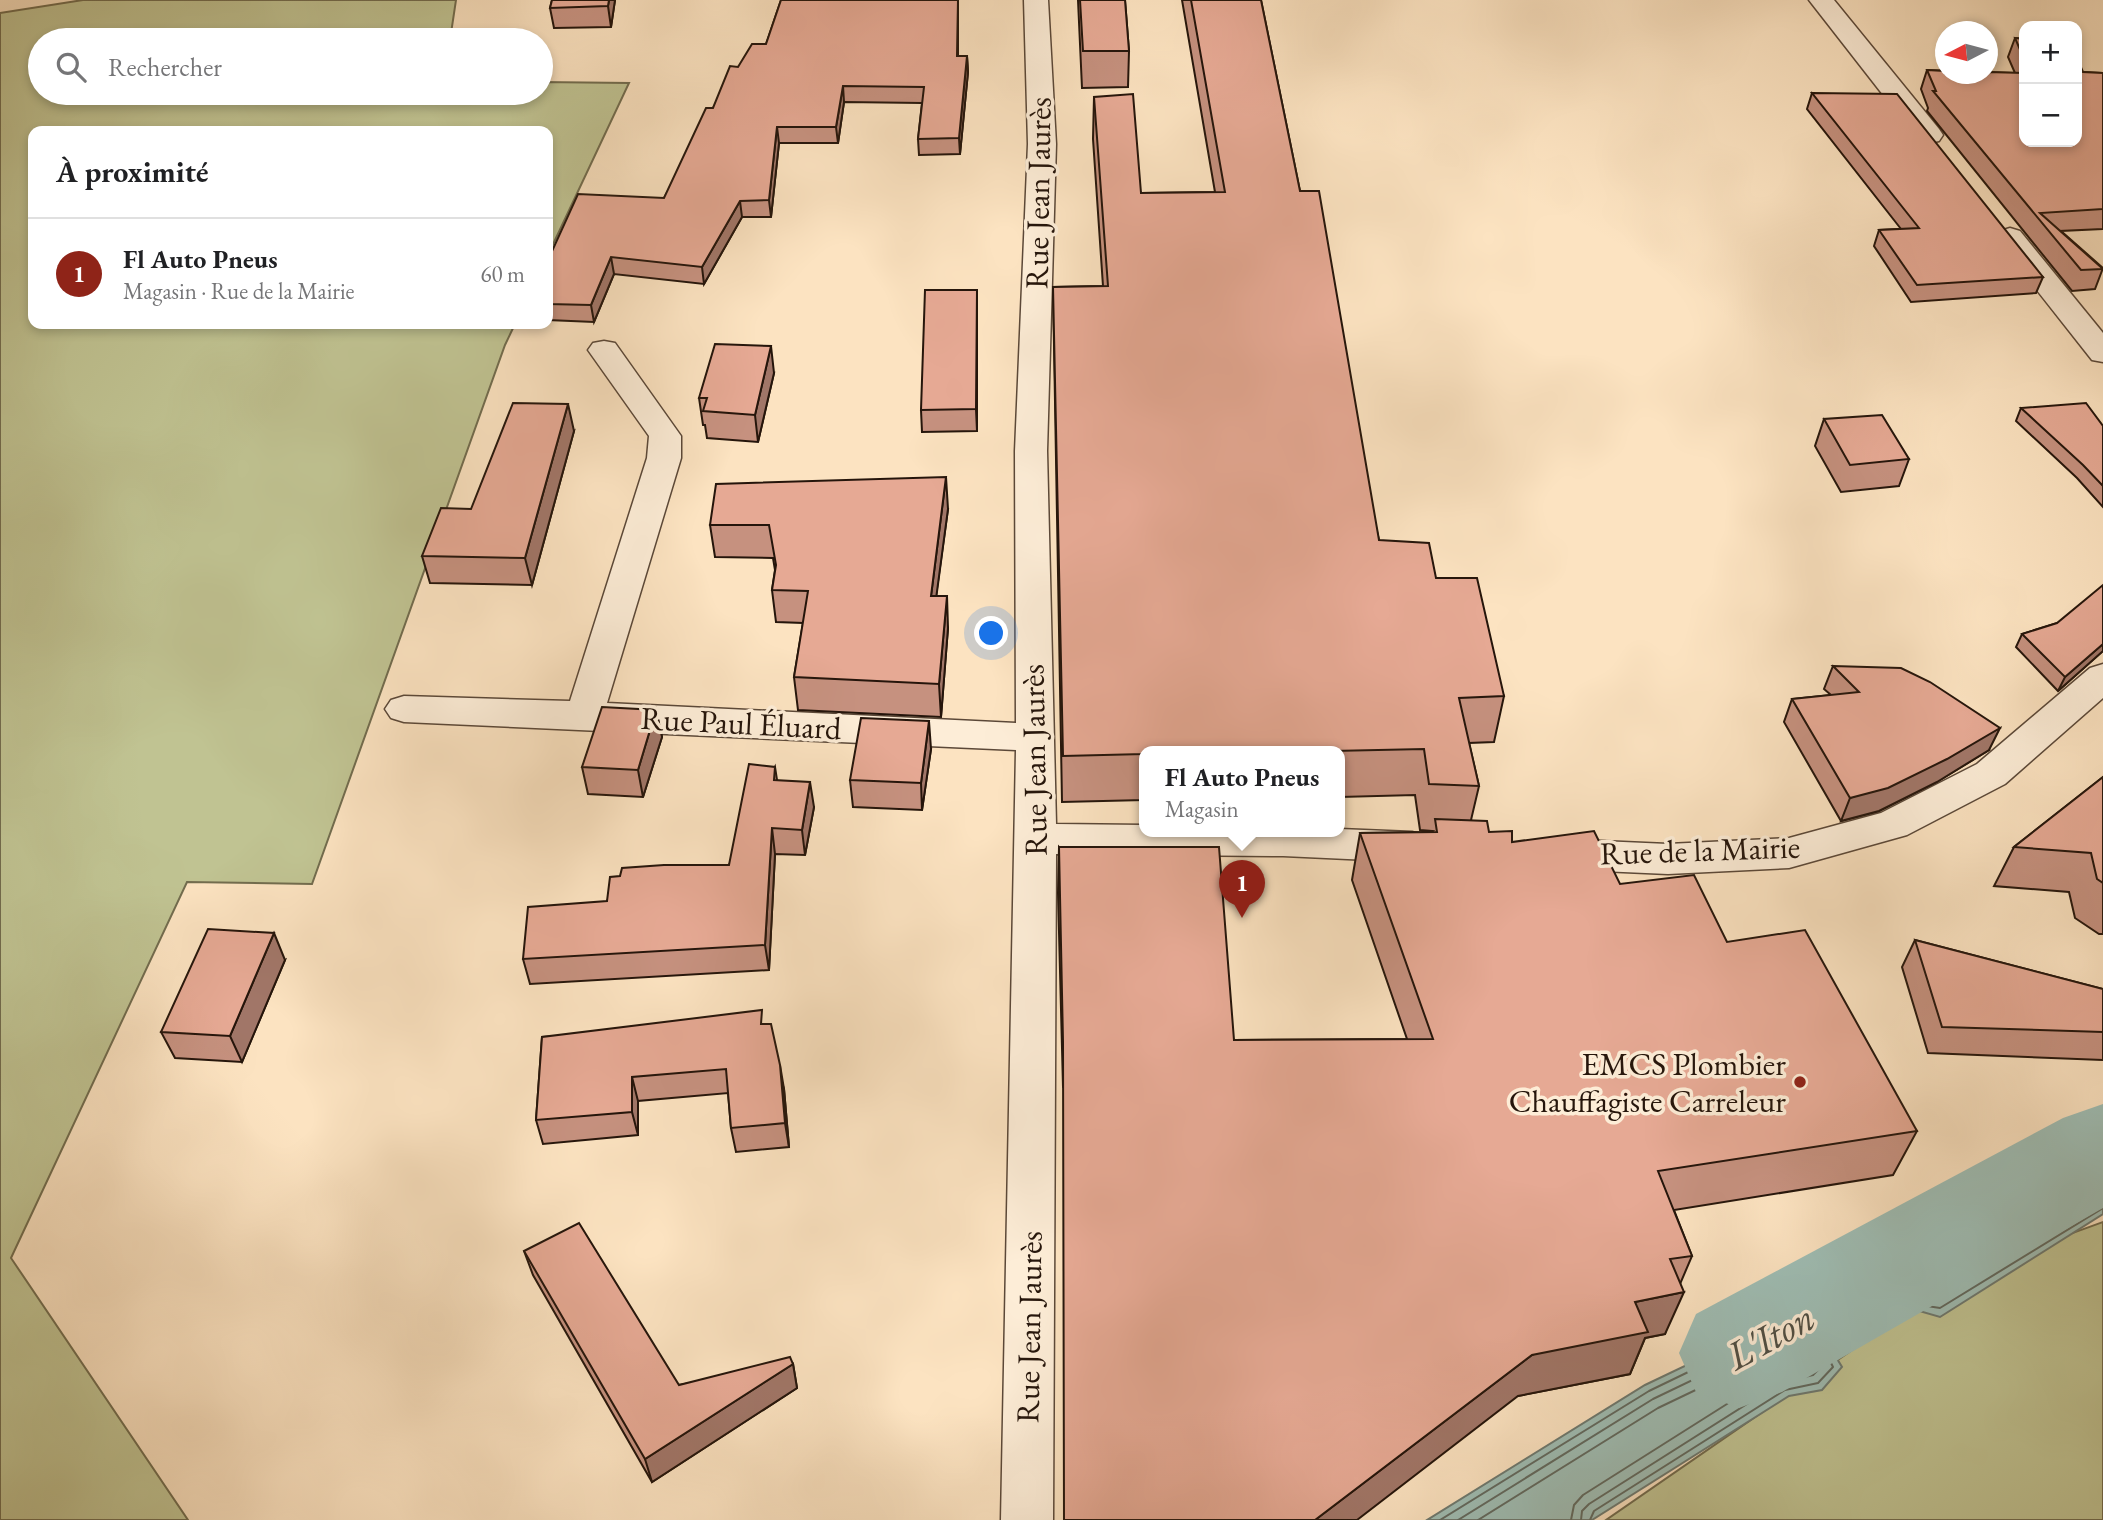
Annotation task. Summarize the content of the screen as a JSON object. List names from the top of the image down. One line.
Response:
{"streets":{"street":["Rue Jean Jaurès","Rue Paul Éluard","Rue de la Mairie"]},"crossings":[["Rue Jean Jaurès","Rue Paul Éluard"]],"water":["L'Iton"],"places":["EMCS Plombier Chauffagiste Carreleur"],"north":"left","page":{"map_buttons":["+","−"],"search":"Rechercher","heading":"À proximité","list":[{"mark":"1","name":"Fl Auto Pneus","note":"Magasin · Rue de la Mairie","value":"60 m"}],"popup":["Fl Auto Pneus","Magasin"],"pins":"1"}}
